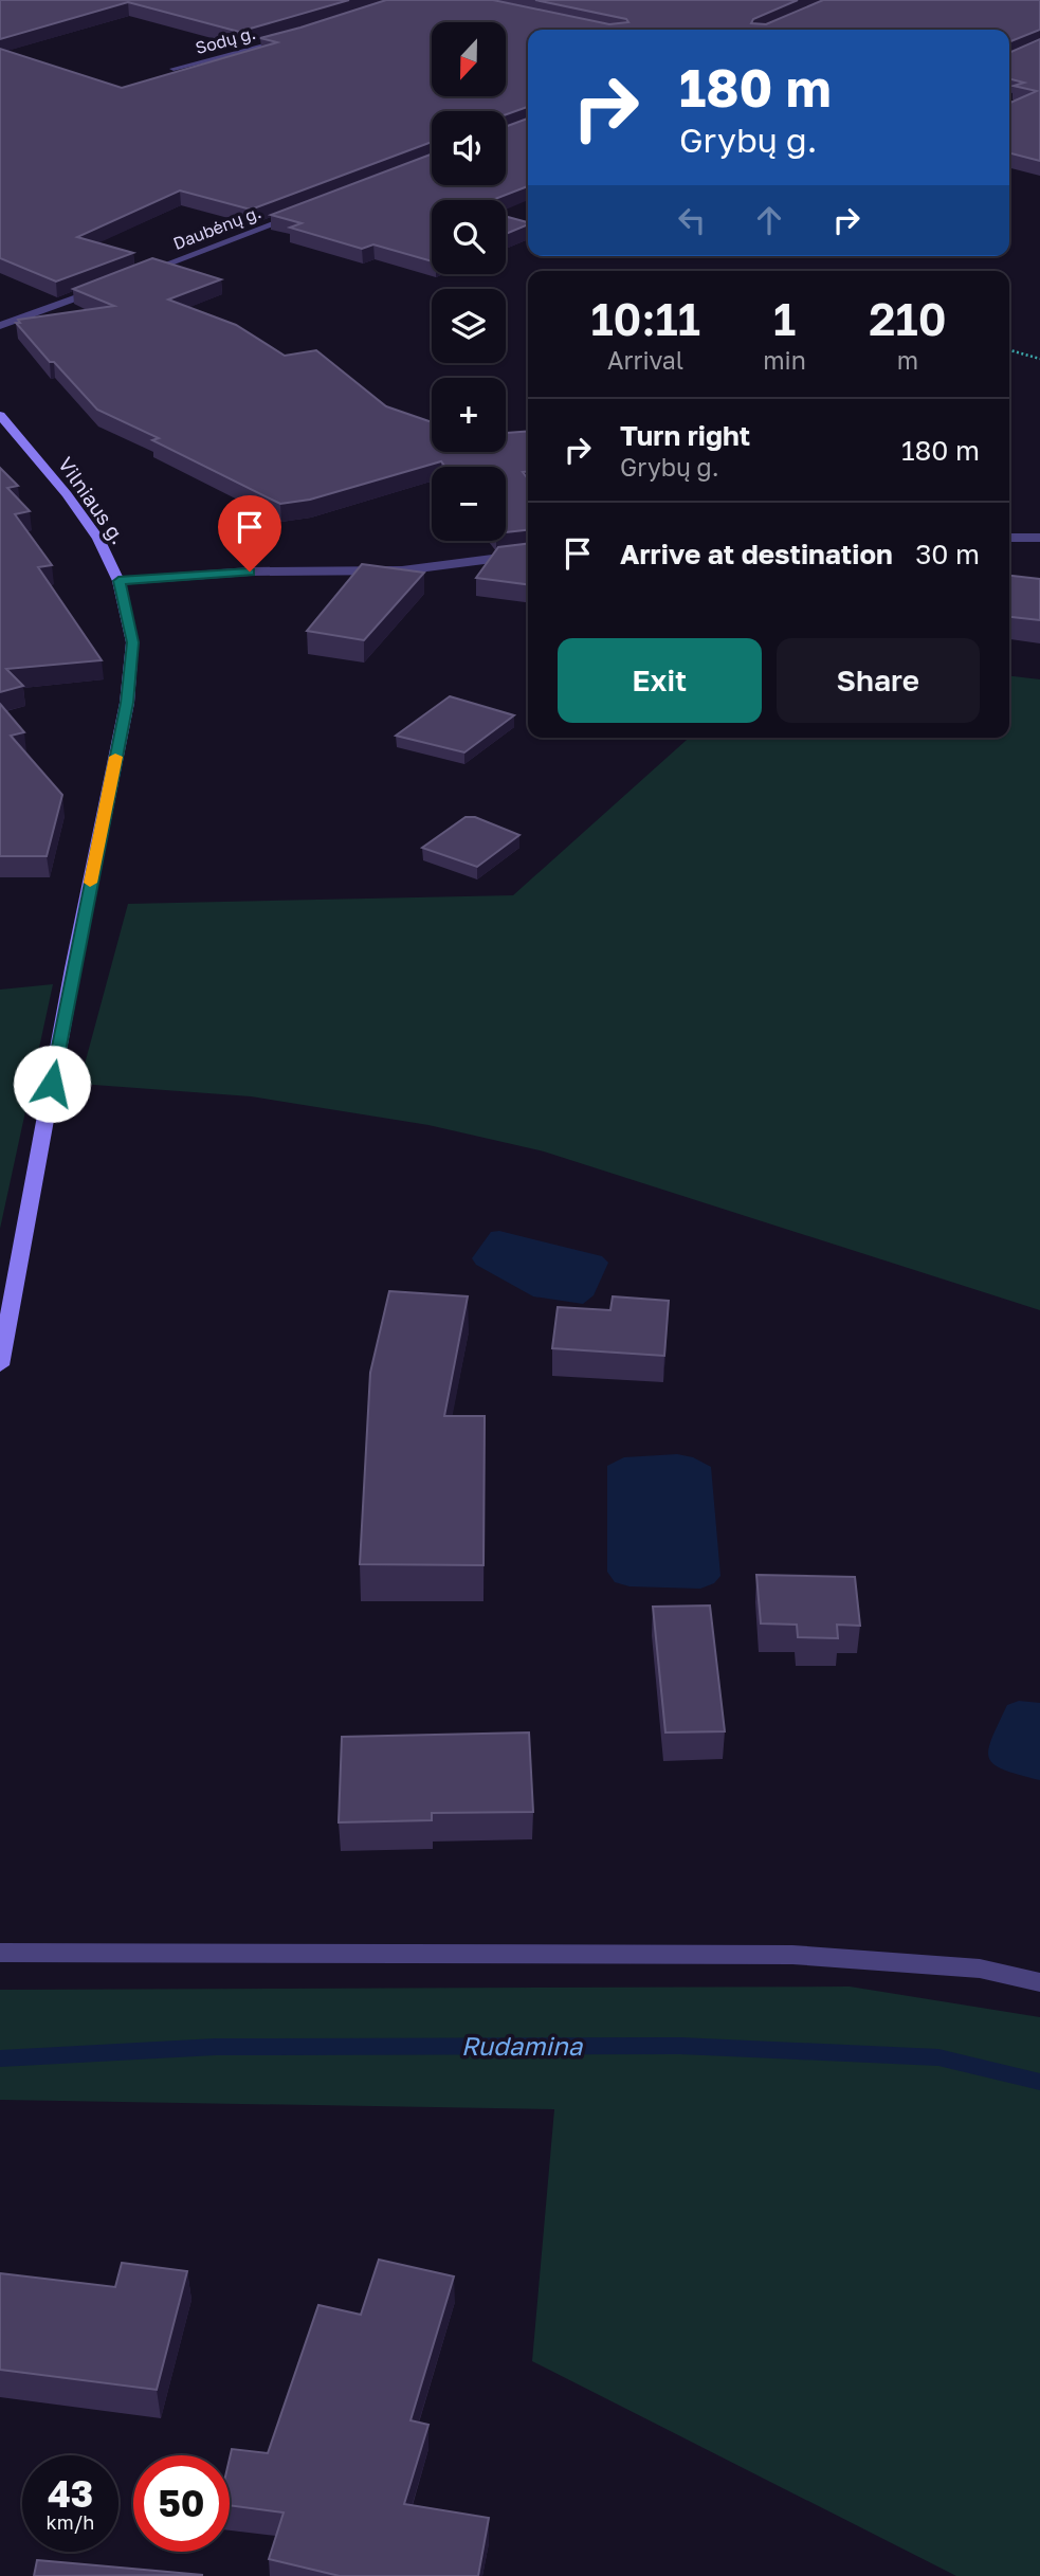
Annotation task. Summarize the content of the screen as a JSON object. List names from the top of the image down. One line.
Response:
{"streets":{"main road":["Vilniaus g."],"street":["Sodų g.","Daubėnų g."]},"water":["Rudamina"],"north":"bottom","page":{"map_buttons":["+","−"],"turn":["180 m","Grybų g."],"eta":["10:11","Arrival","1","min","210","m"],"list":[{"name":"Turn right","note":"Grybų g.","value":"180 m"},{"name":"Arrive at destination","value":"30 m"}],"buttons":["Exit","Share"],"speed":"43 km/h","limit":"50"}}
